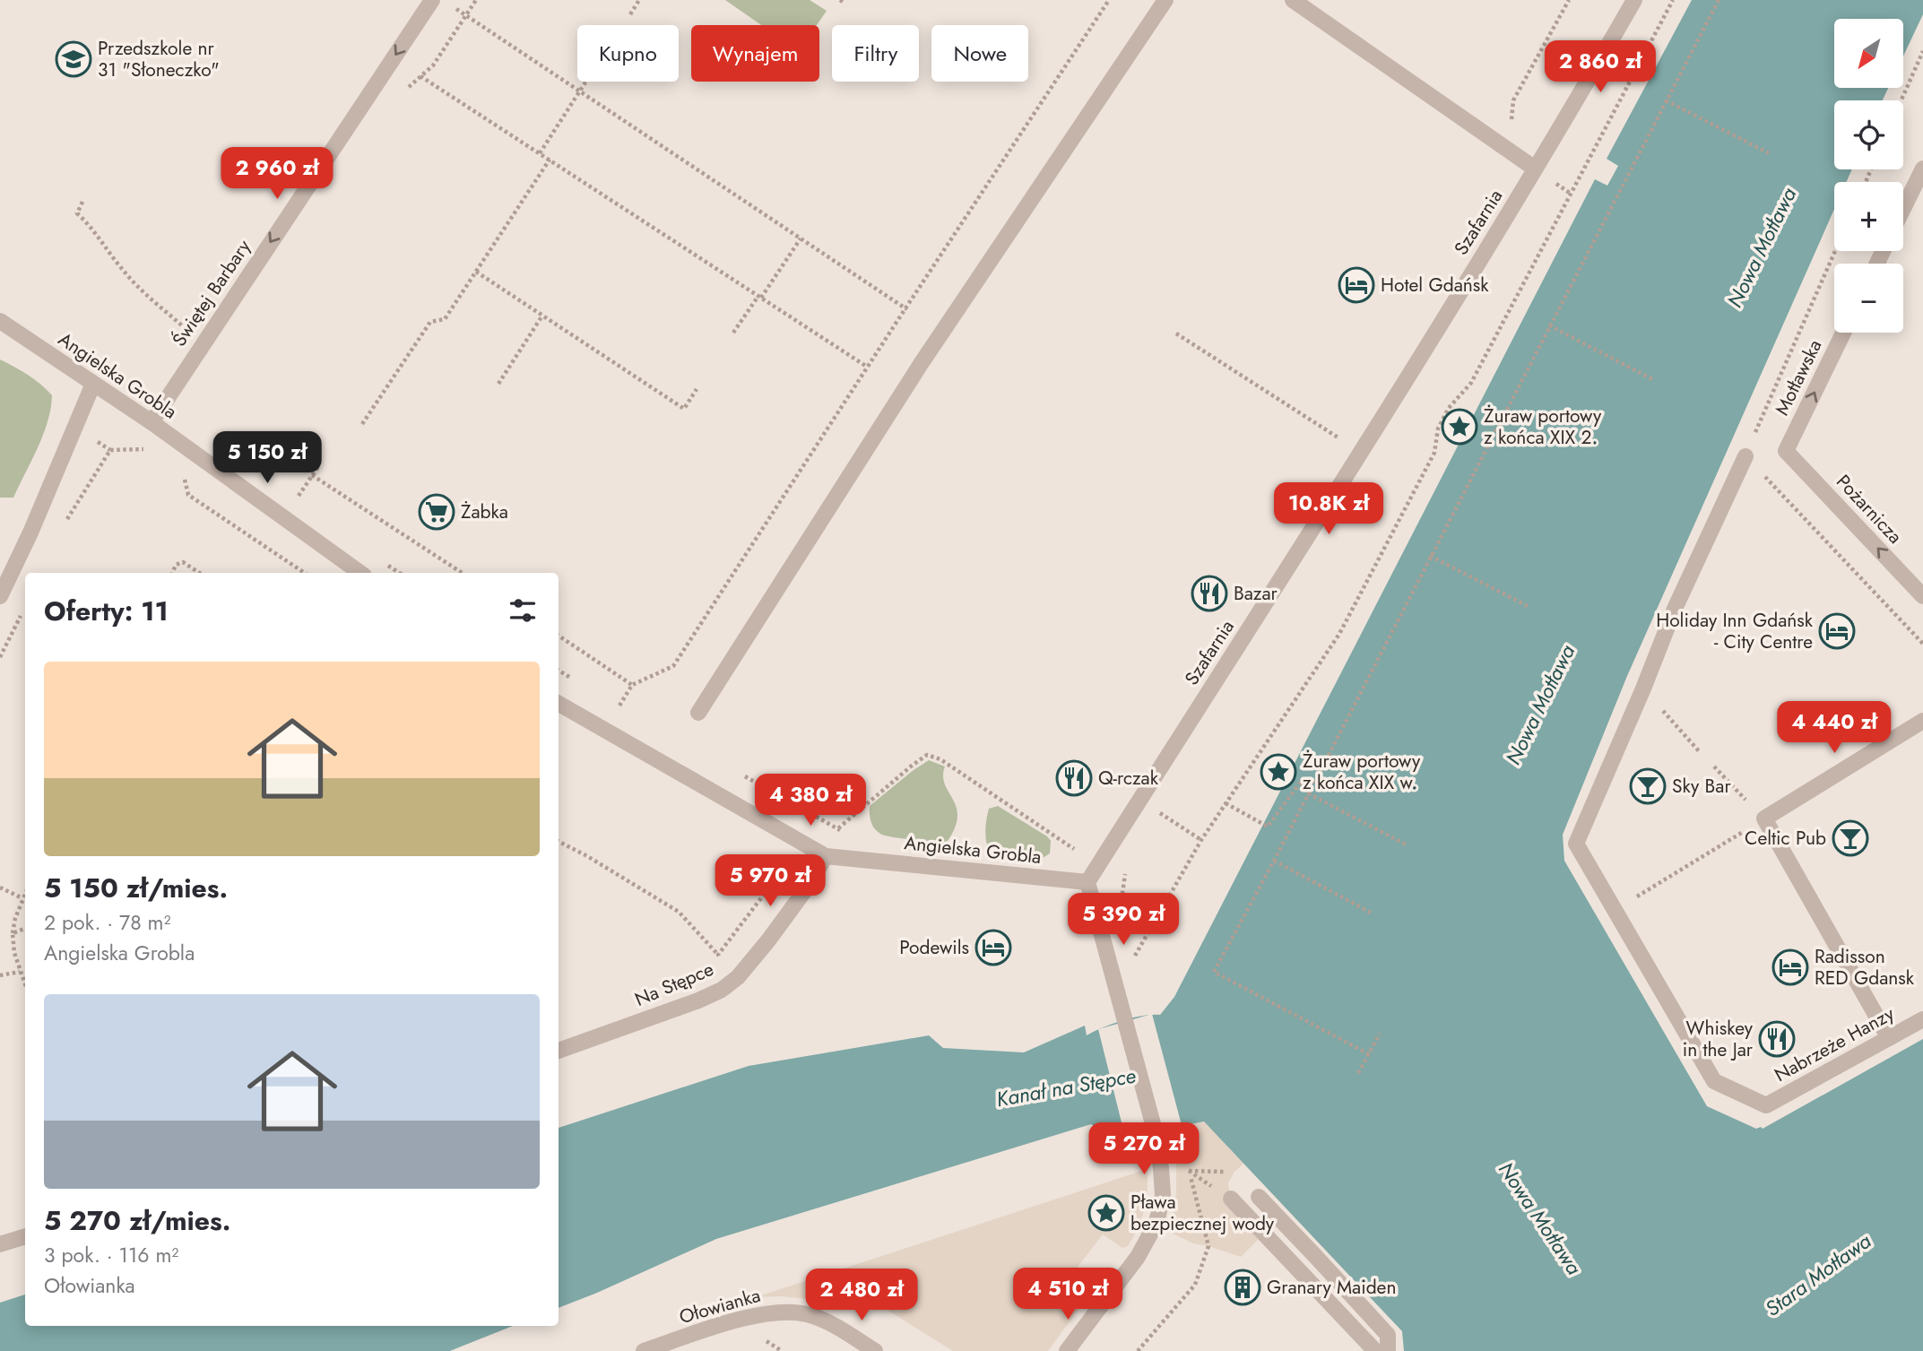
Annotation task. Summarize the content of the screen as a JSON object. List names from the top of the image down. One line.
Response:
{"streets":{"street":["Szafarnia","Świętej Barbary","Angielska Grobla","Motławska","Pożarnicza","Na Stępce","Nabrzeże Hanzy","Ołowianka"]},"crossings":[["Szafarnia","Angielska Grobla"],["Świętej Barbary","Angielska Grobla"],["Angielska Grobla","Na Stępce"],["Motławska","Pożarnicza"]],"one_way":["Świętej Barbary","Motławska","Pożarnicza"],"water":["Nowa Motława","Kanał na Stępce","Stara Motława"],"places":{"school or university":["Przedszkole nr 31 \"Słoneczko\""],"hotel":["Hotel Gdańsk","Holiday Inn Gdańsk - City Centre","Podewils","Radisson RED Gdansk"],"place":["Żuraw portowy z końca XIX 2.","Żuraw portowy z końca XIX w.","Pława bezpiecznej wody"],"supermarket":["Żabka"],"restaurant":["Bazar","Q-rczak","Whiskey in the Jar"],"bar":["Sky Bar","Celtic Pub"],"building":["Granary Maiden"]},"north":"bottom left","page":{"map_buttons":["+","−"],"chip":["Kupno","Wynajem","Filtry","Nowe"],"price":["2 860 zł","2 960 zł","5 150 zł","10.8K zł","4 440 zł","4 380 zł","5 970 zł","5 390 zł","5 270 zł","4 510 zł","2 480 zł"],"heading":"Oferty: 11","list":[{"name":"5 150 zł/mies.","note":"2 pok. · 78 m² · Angielska Grobla"},{"name":"5 270 zł/mies.","note":"3 pok. · 116 m² · Ołowianka"}]}}
